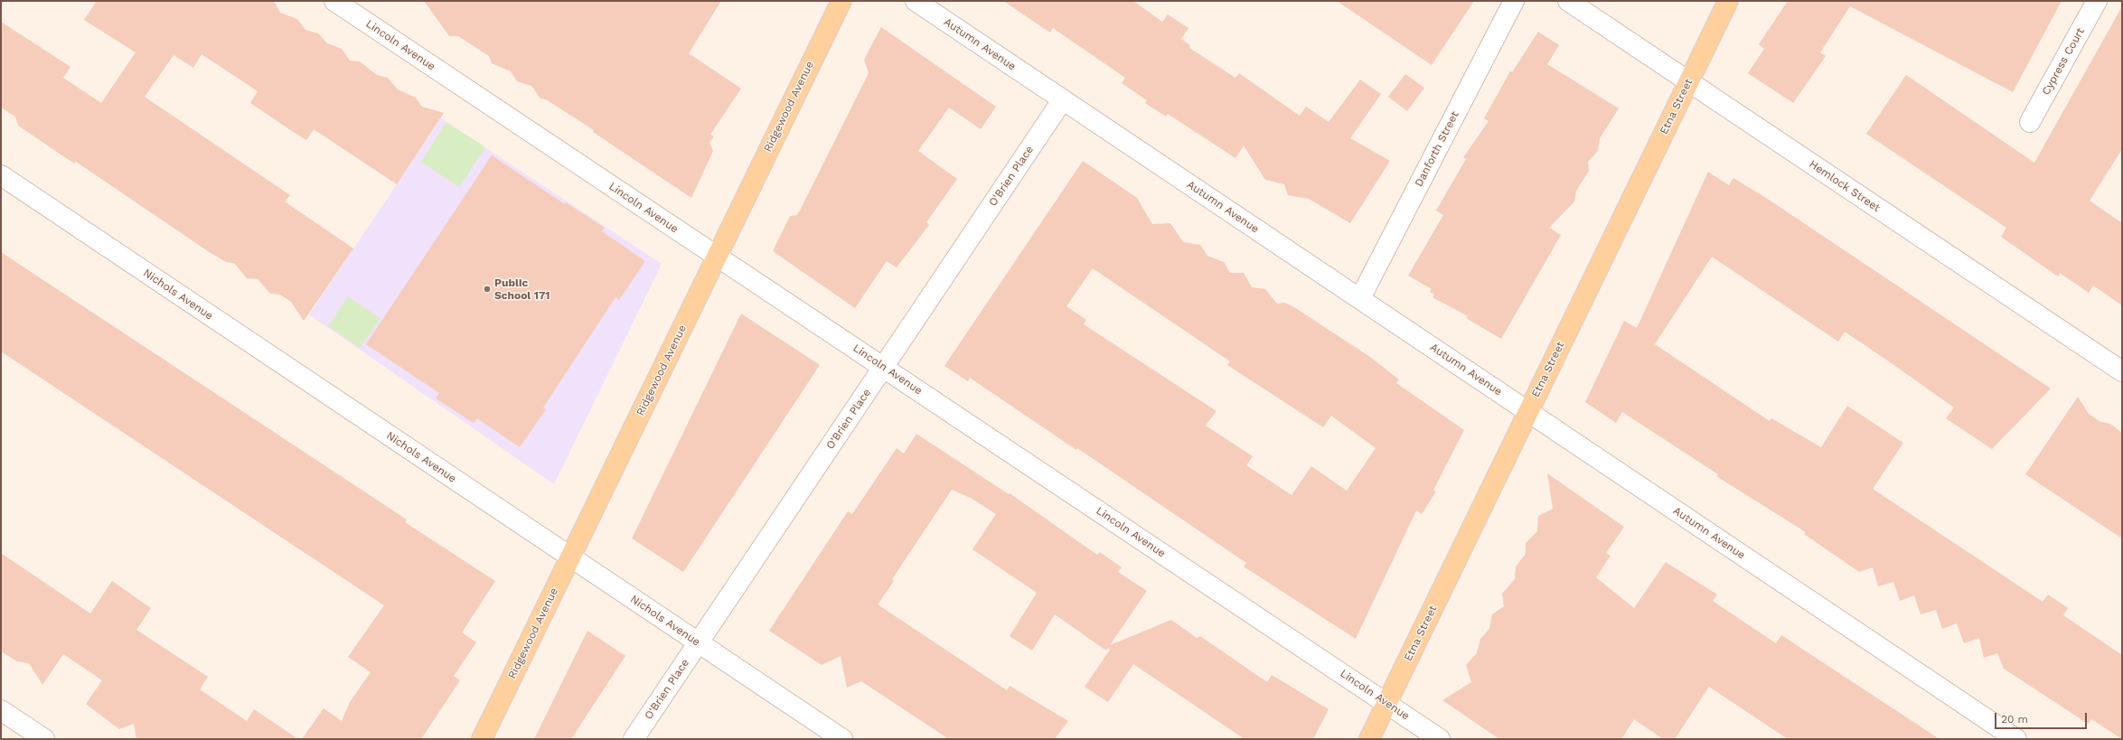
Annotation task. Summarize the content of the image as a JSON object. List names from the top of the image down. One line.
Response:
{"streets":{"main road":["Ridgewood Avenue","Etna Street"],"street":["Autumn Avenue","Lincoln Avenue","Cypress Court","Danforth Street","O'Brien Place","Hemlock Street","Nichols Avenue"]},"crossings":[["Autumn Avenue","Etna Street"],["Autumn Avenue","Danforth Street"],["Autumn Avenue","O'Brien Place"],["Lincoln Avenue","Ridgewood Avenue"],["Lincoln Avenue","Etna Street"],["Lincoln Avenue","O'Brien Place"],["Ridgewood Avenue","Nichols Avenue"],["Etna Street","Hemlock Street"],["O'Brien Place","Nichols Avenue"]],"places":["Public School 171"],"scale_bar":"20 m"}
